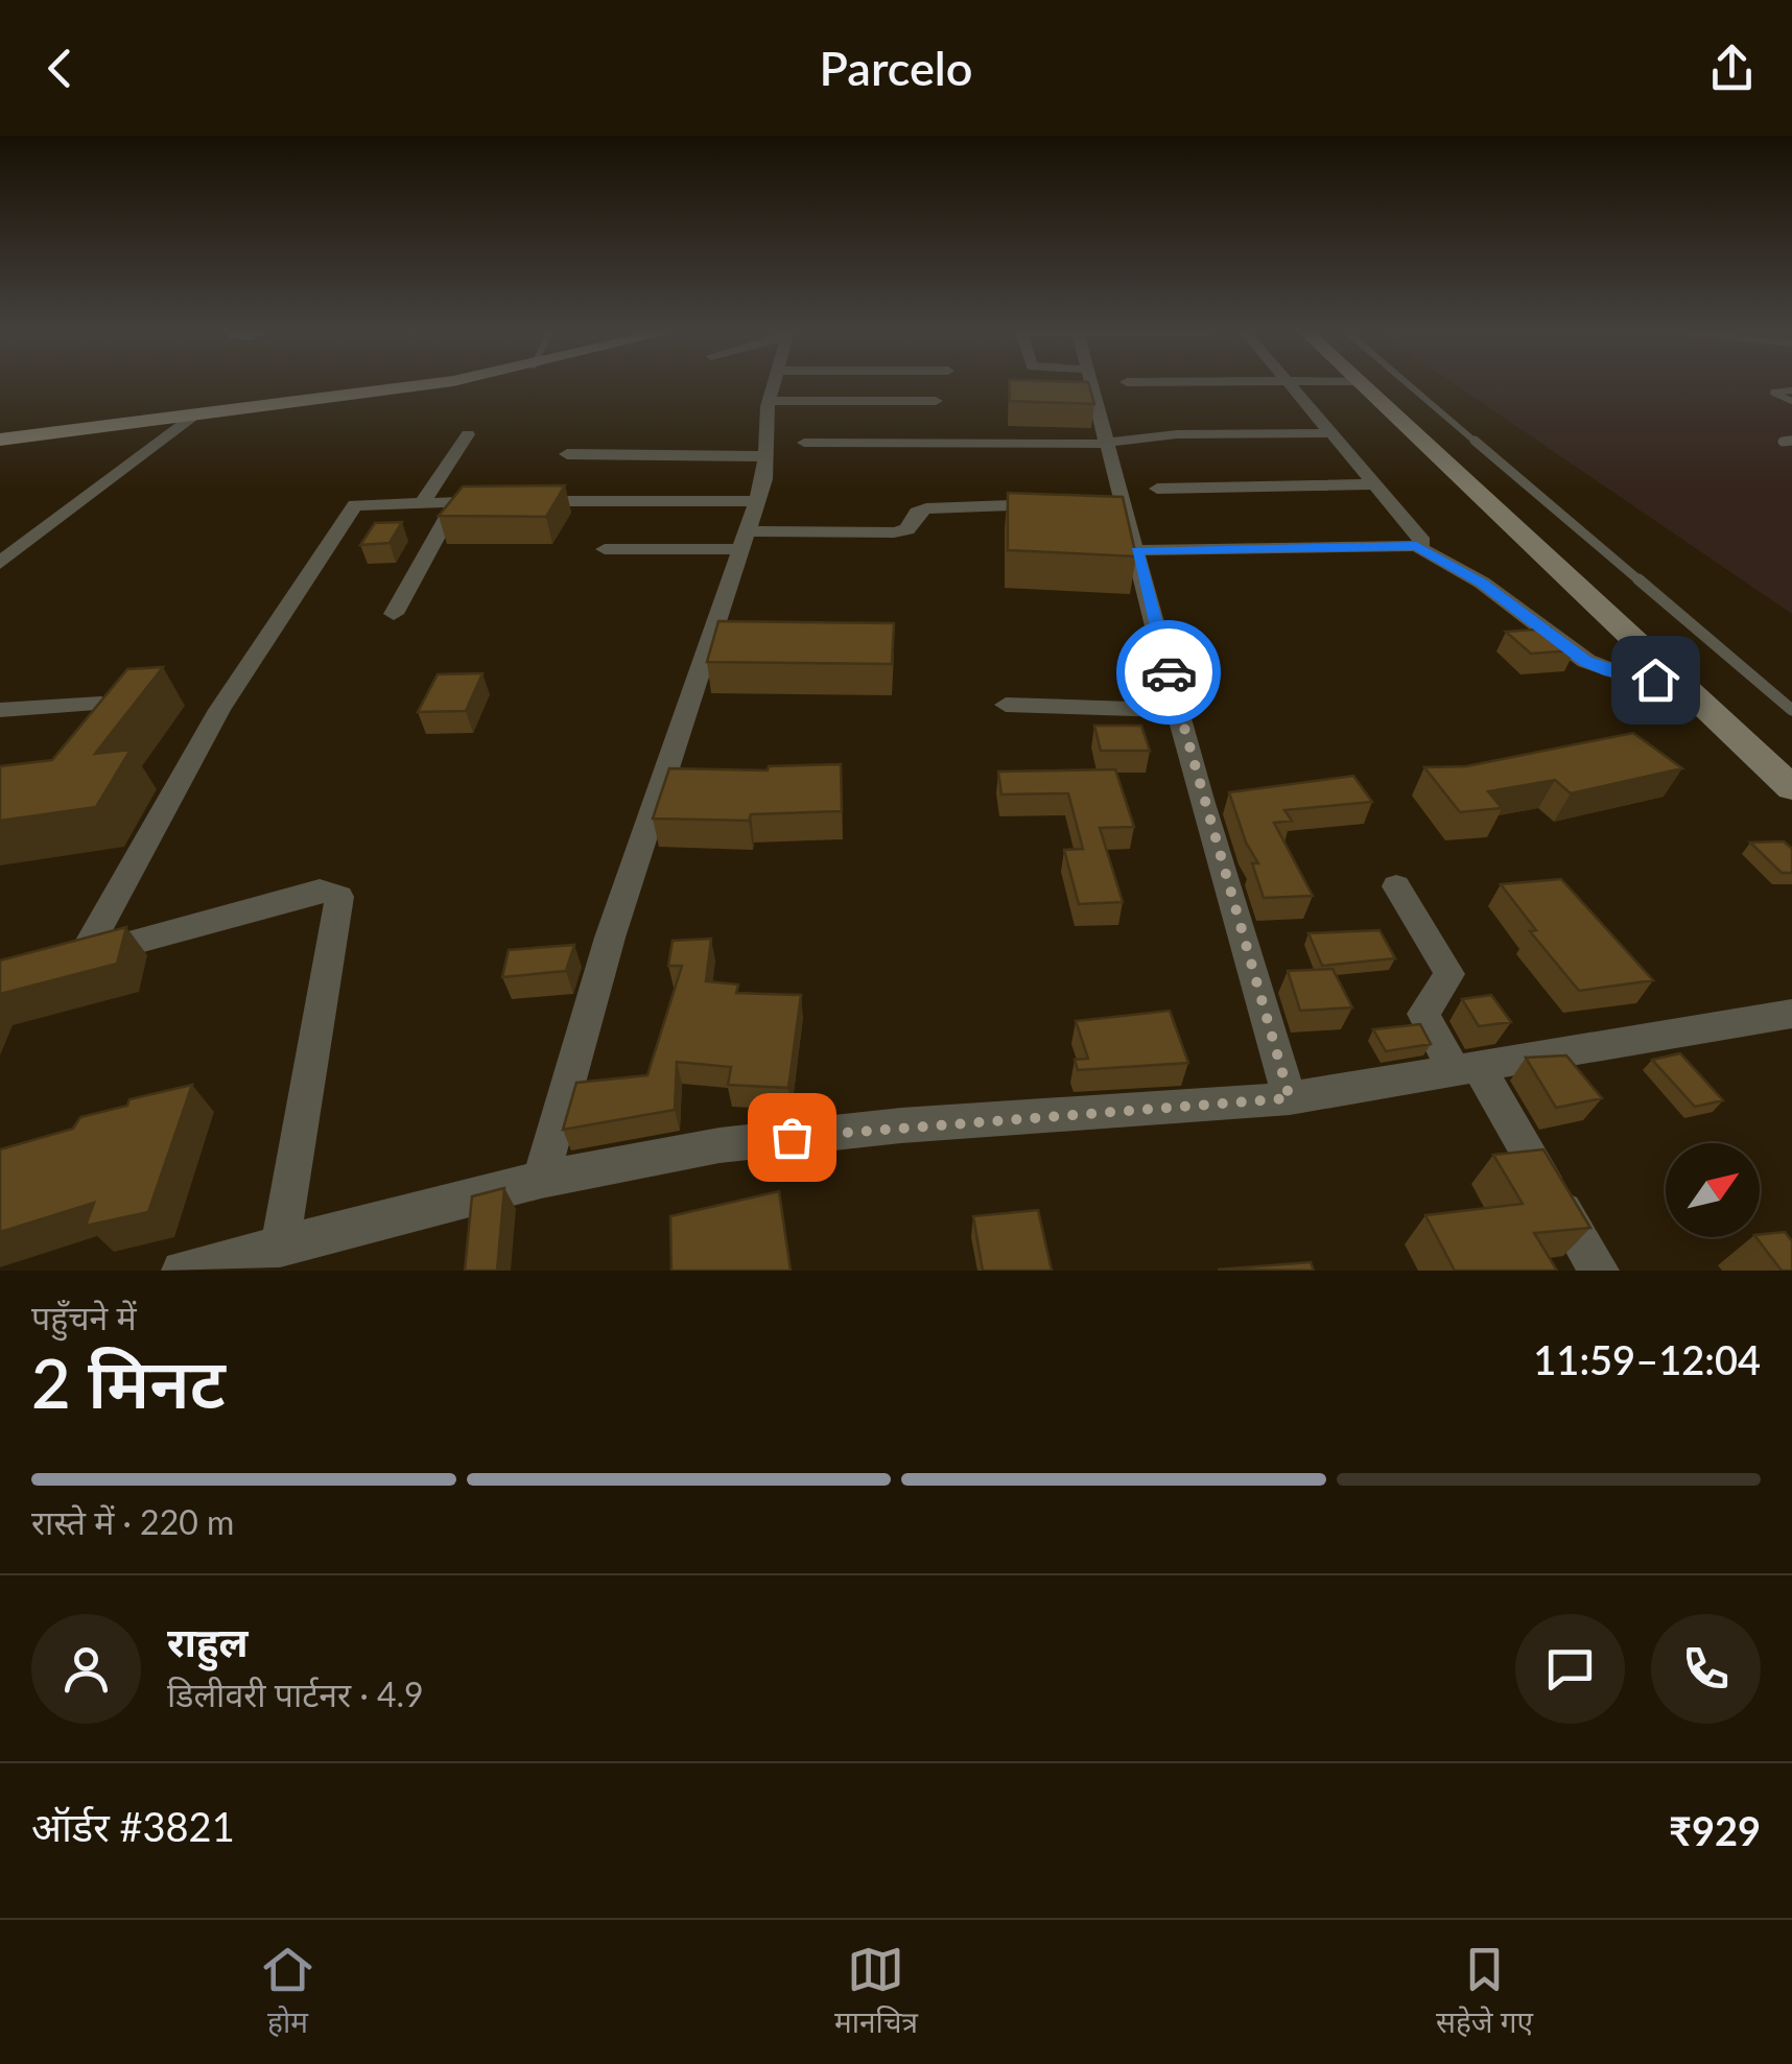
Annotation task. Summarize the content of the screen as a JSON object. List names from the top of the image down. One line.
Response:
{"north":"top right","page":{"header":"Parcelo","heading":["2 मिनट","पहुँचने में","11:59–12:04"],"panel":["राहुल","डिलीवरी पार्टनर · 4.9","ऑर्डर #3821","₹929"],"bar":"रास्ते में · 220 m","tabs":["होम","मानचित्र","सहेजे गए"]}}
